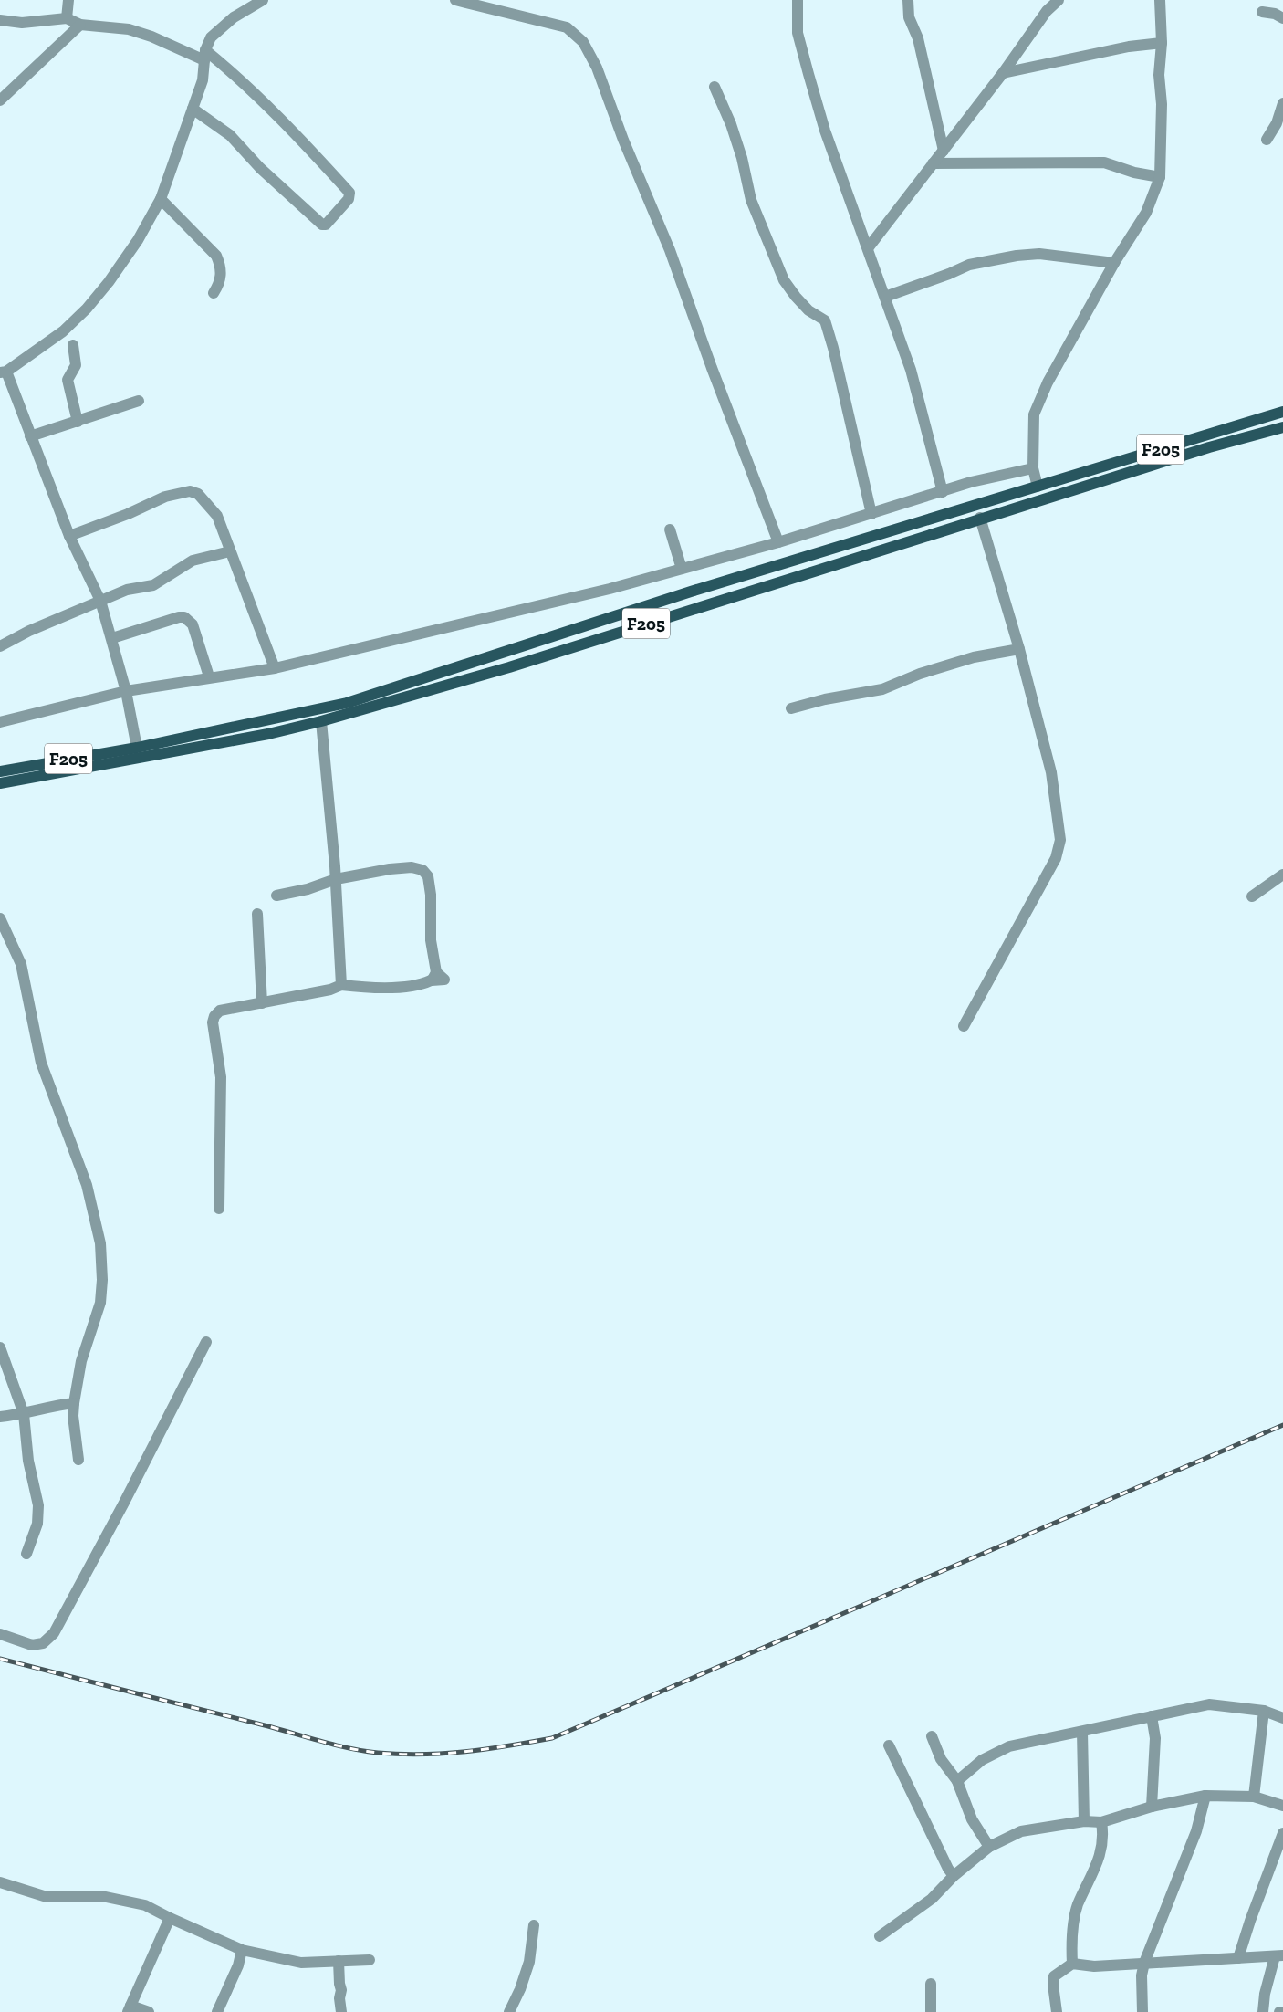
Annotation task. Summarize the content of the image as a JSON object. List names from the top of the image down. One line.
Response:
{"streets":{"main road":["F205"]}}
